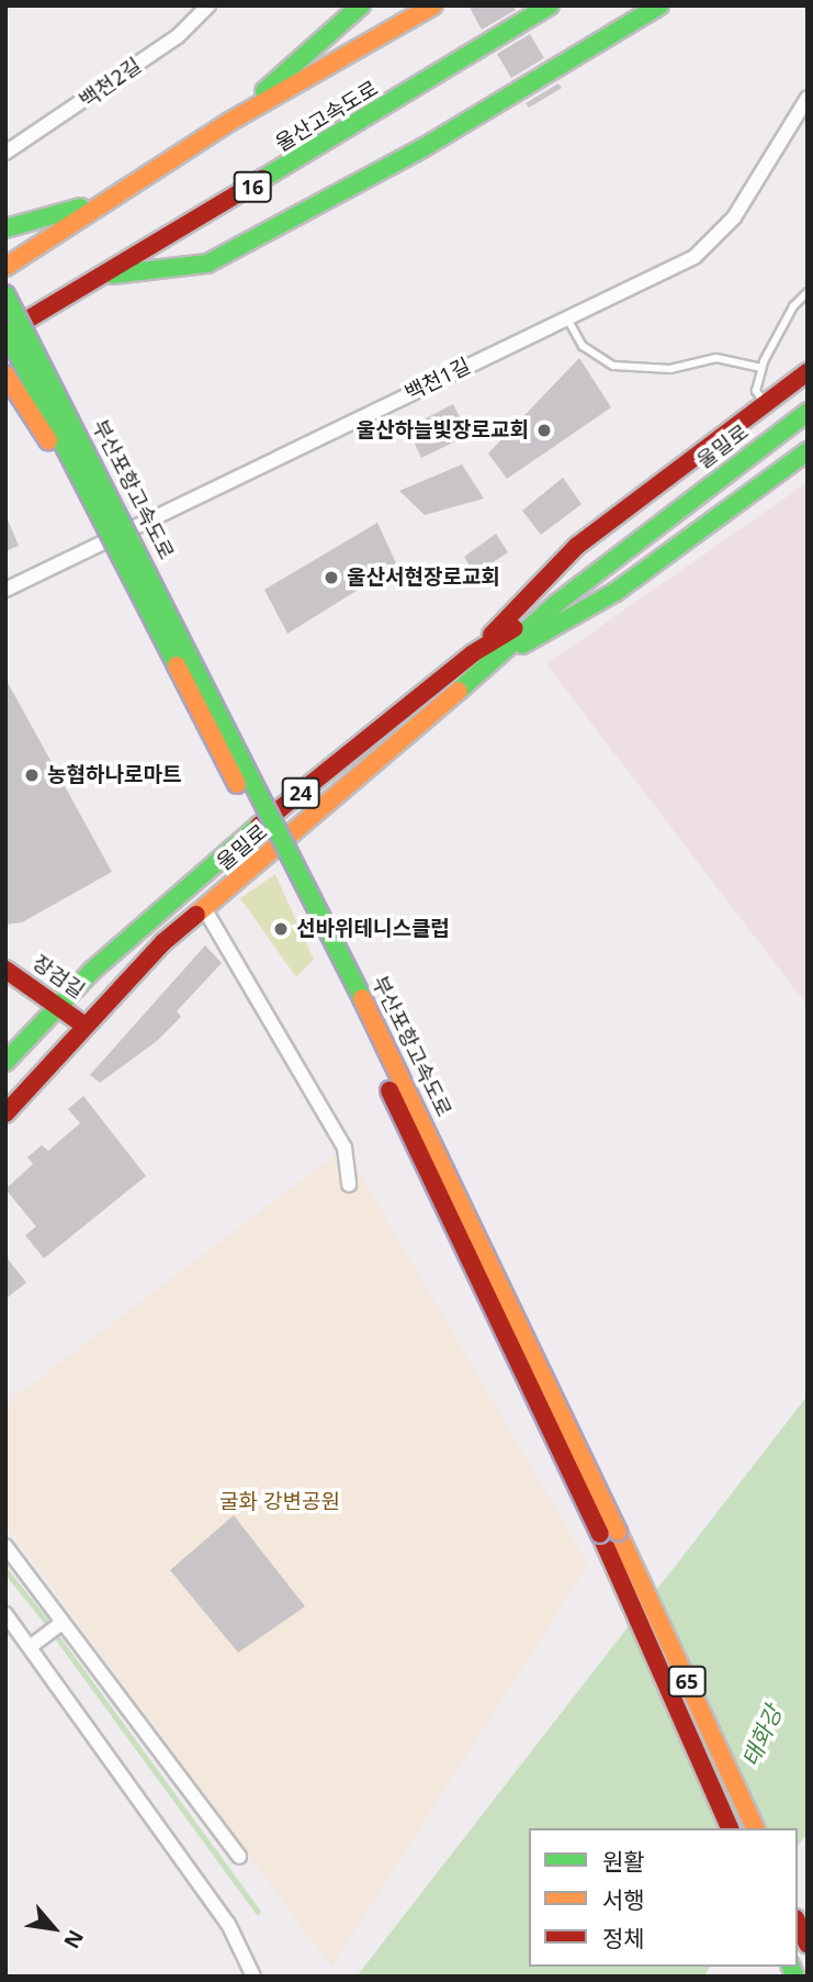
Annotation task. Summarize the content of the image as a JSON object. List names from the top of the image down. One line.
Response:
{"streets":{"main road":["울산고속도로","16","울밀로","부산포항고속도로","24","장검길","65"],"street":["백천2길","백천1길"]},"crossings":[["울산고속도로","부산포항고속도로"],["울밀로","장검길"]],"water":["태화강"],"parks":["굴화 강변공원"],"places":["울산하늘빛장로교회","울산서현장로교회","농협하나로마트","선바위테니스클럽"],"legend":["원활","서행","정체"],"north":"bottom right"}
